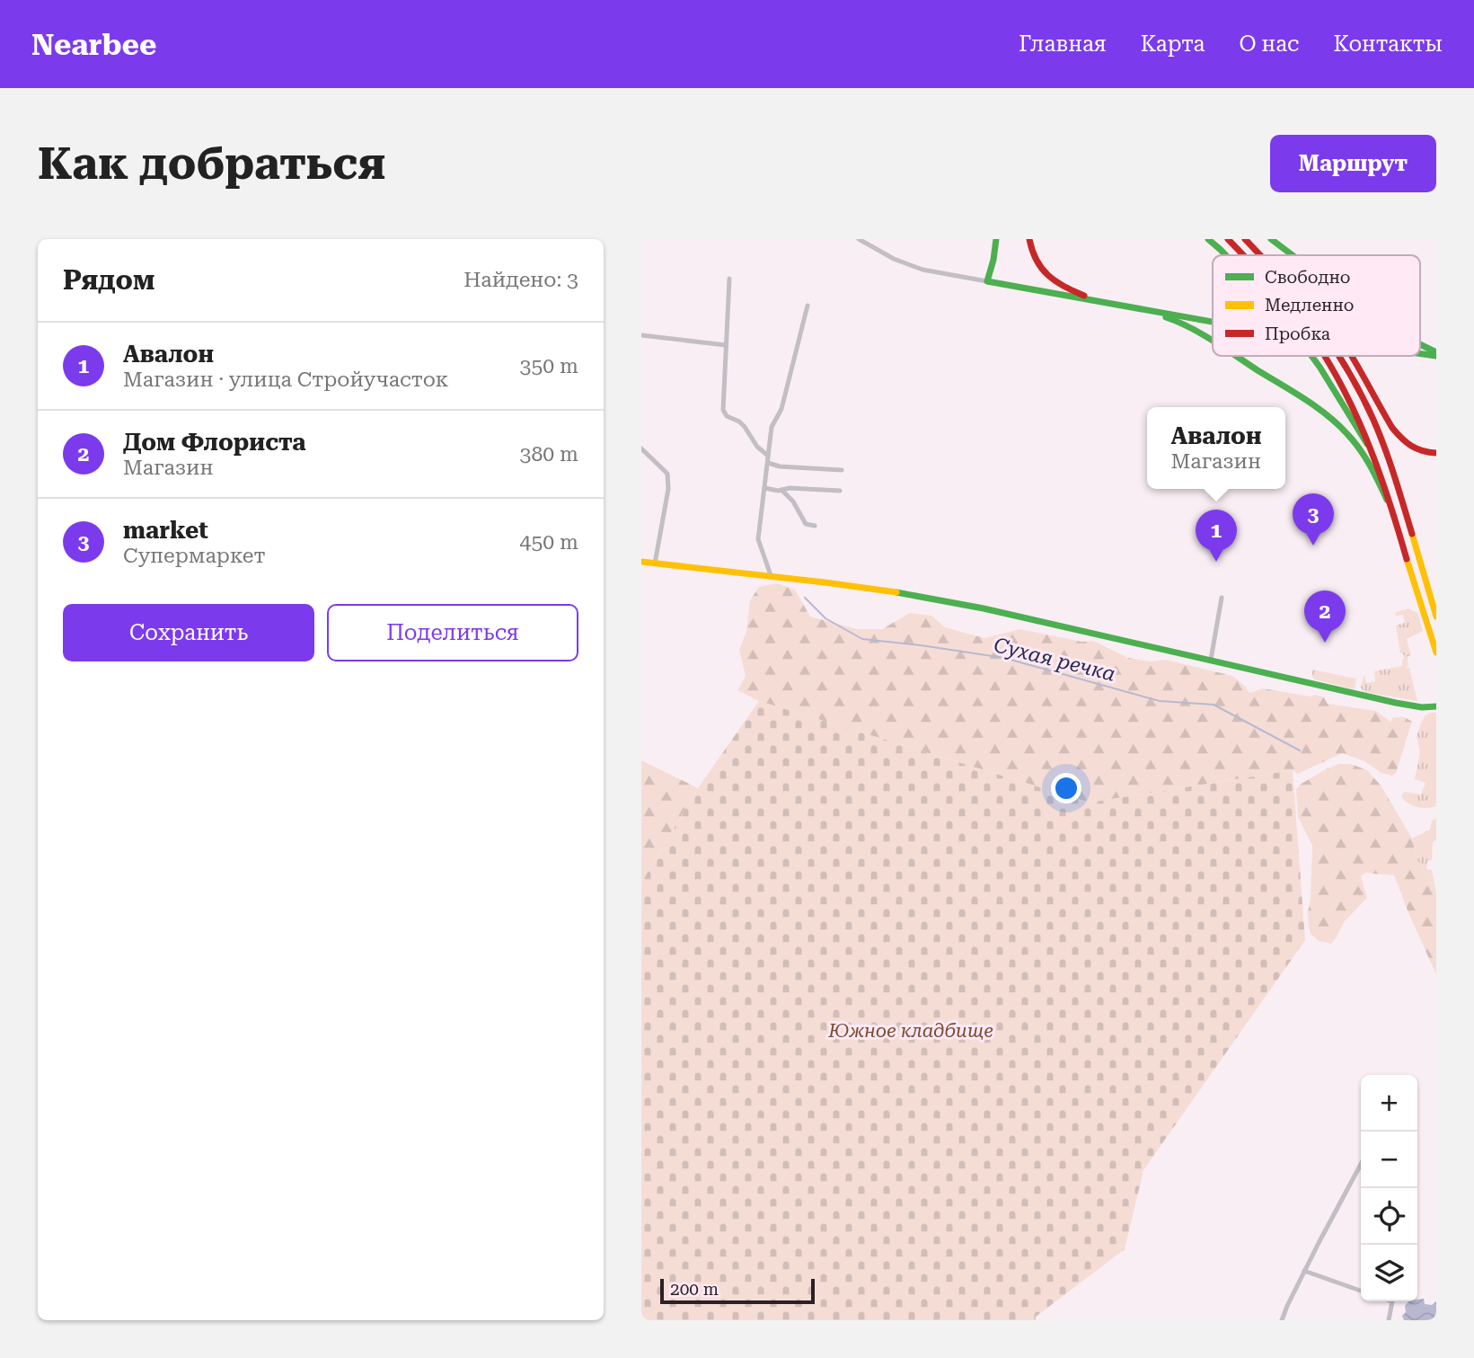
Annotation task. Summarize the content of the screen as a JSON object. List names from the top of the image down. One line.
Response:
{"water":["Сухая речка"],"parks":["Южное кладбище"],"legend":["Свободно","Медленно","Пробка"],"scale_bar":"200 m","page":{"header":"Nearbee","nav":["Главная","Карта","О нас","Контакты"],"buttons":["Маршрут",["Сохранить","Поделиться"]],"title":"Как добраться","heading":["Рядом","Найдено: 3"],"list":[{"mark":"1","name":"Авалон","note":"Магазин · улица Стройучасток","value":"350 m"},{"mark":"2","name":"Дом Флориста","note":"Магазин","value":"380 m"},{"mark":"3","name":"market","note":"Супермаркет","value":"450 m"}],"popup":["Авалон","Магазин"],"pins":["3","1","2"],"map_buttons":["+","−"],"scale":"200 m"}}
